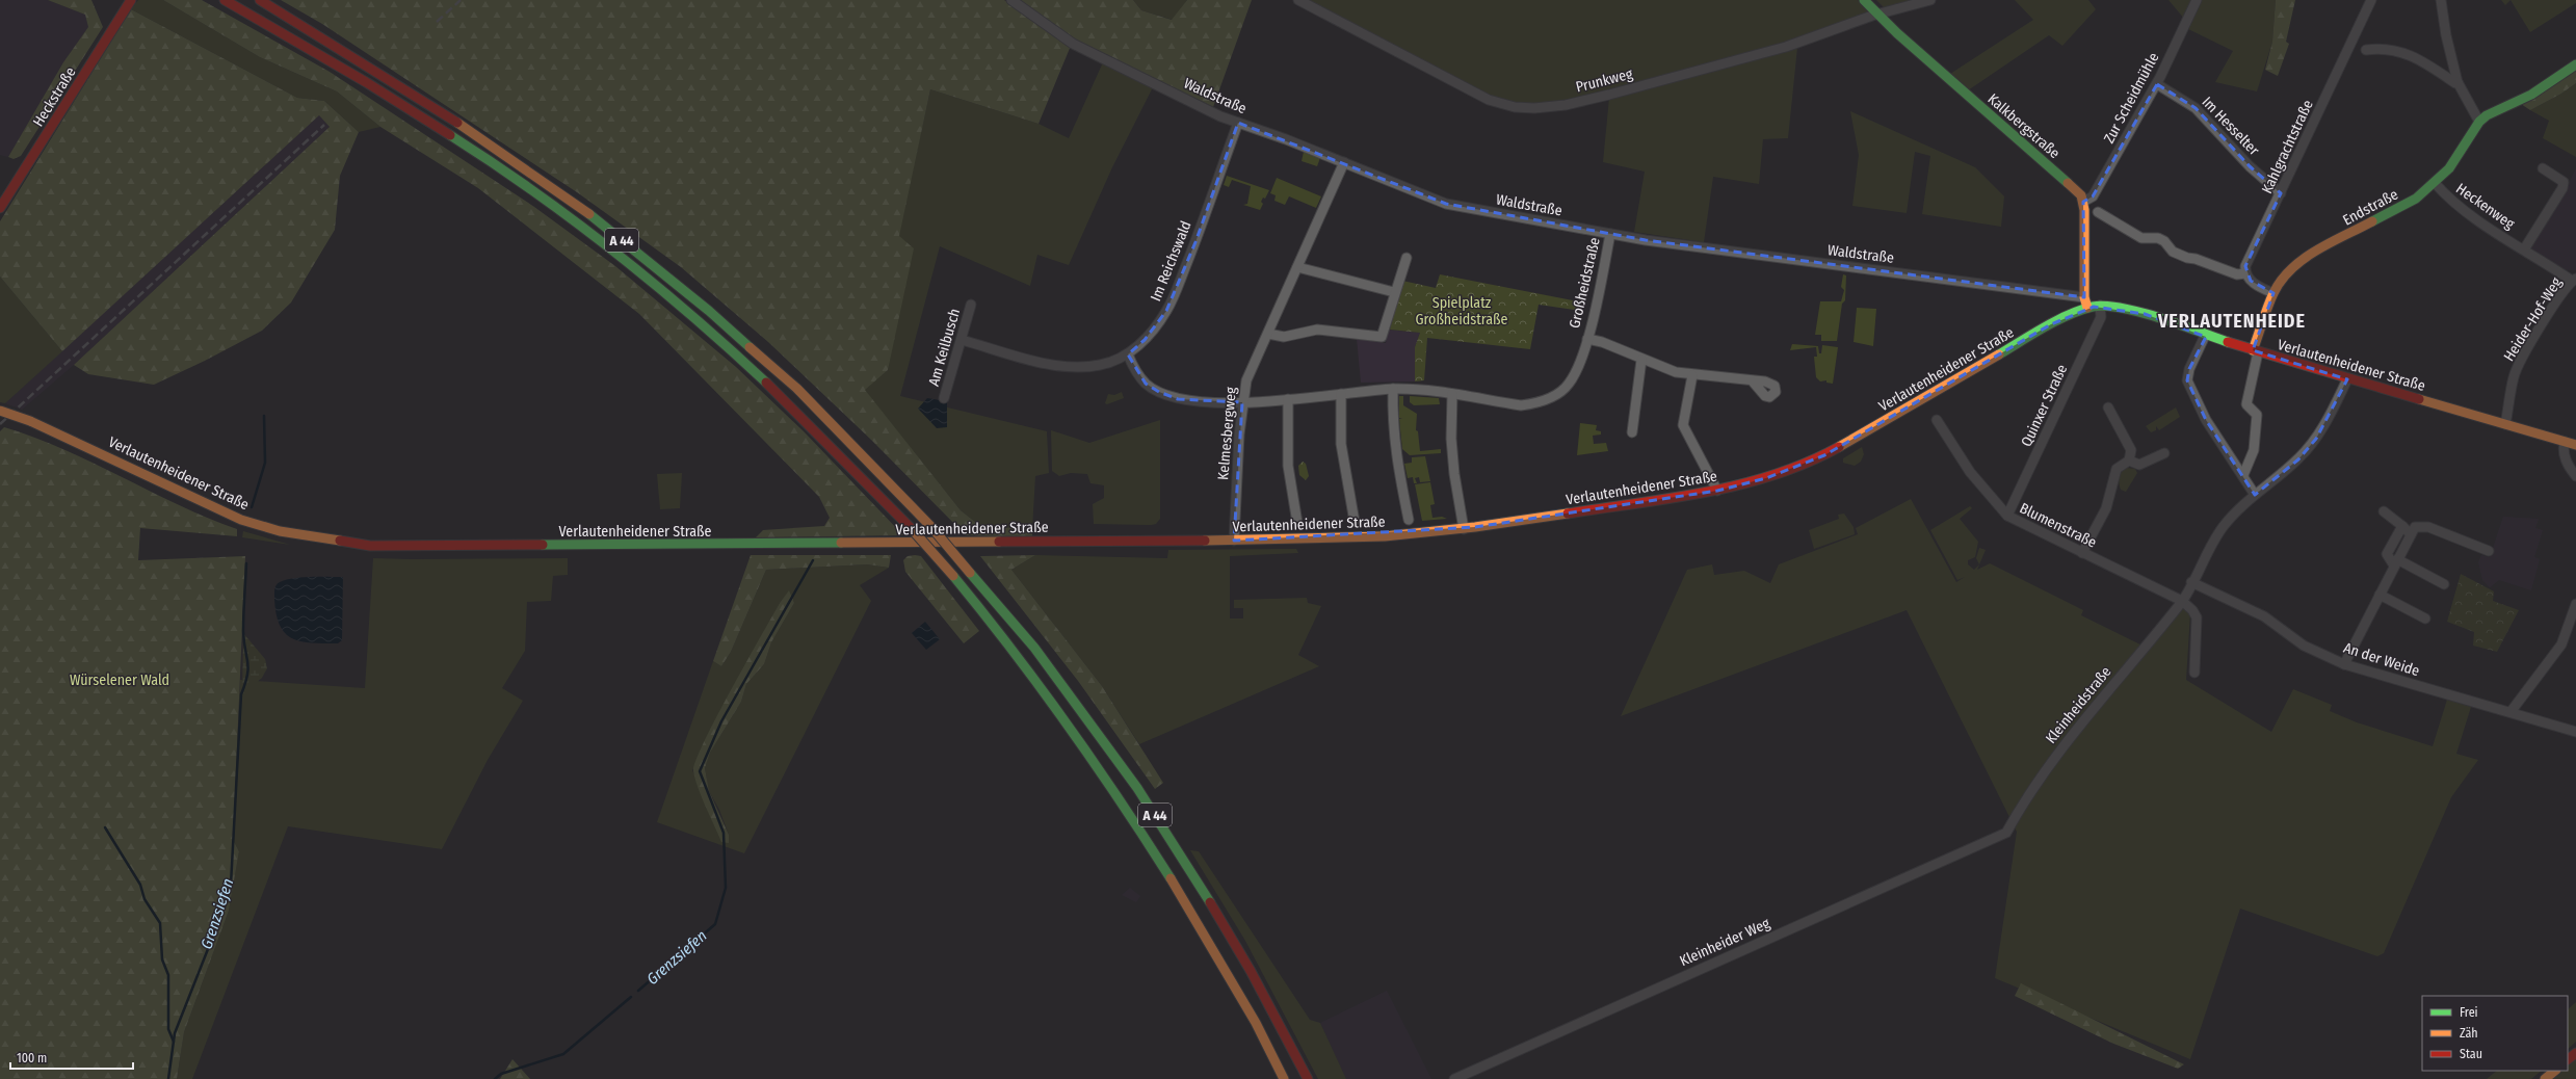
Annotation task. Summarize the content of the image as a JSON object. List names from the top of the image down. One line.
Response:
{"streets":{"main road":["Heckstraße","Kalkbergstraße","Endstraße","A 44","Verlautenheidener Straße"],"street":["Prunkweg","Waldstraße","Zur Scheidmühle","Im Hesselter","Kahlgrachtstraße","Heckenweg","Im Reichswald","Großheidstraße","Heider-Hof-Weg","Am Keilbusch","Quinxer Straße","Kelmesbergweg","Blumenstraße","An der Weide","Kleinheidstraße","Kleinheider Weg"]},"crossings":[["Prunkweg","Kalkbergstraße"],["Waldstraße","Im Reichswald"],["Waldstraße","Großheidstraße"],["Waldstraße","Kelmesbergweg"],["Zur Scheidmühle","Kalkbergstraße"],["Zur Scheidmühle","Im Hesselter"],["Im Hesselter","Kahlgrachtstraße"],["Heckenweg","Endstraße"],["Heckenweg","Heider-Hof-Weg"],["Endstraße","Verlautenheidener Straße"],["Im Reichswald","Großheidstraße"],["Im Reichswald","Am Keilbusch"],["Großheidstraße","Kelmesbergweg"],["Heider-Hof-Weg","Verlautenheidener Straße"],["Verlautenheidener Straße","Quinxer Straße"],["Verlautenheidener Straße","Kelmesbergweg"],["Verlautenheidener Straße","Kleinheidstraße"],["Quinxer Straße","Blumenstraße"],["Blumenstraße","Kleinheidstraße"],["An der Weide","Kleinheidstraße"],["Kleinheidstraße","Kleinheider Weg"]],"districts":["VERLAUTENHEIDE"],"water":["Grenzsiefen"],"parks":["Spielplatz Großheidstraße","Würselener Wald"],"legend":["Frei","Zäh","Stau"],"scale_bar":"100 m"}
